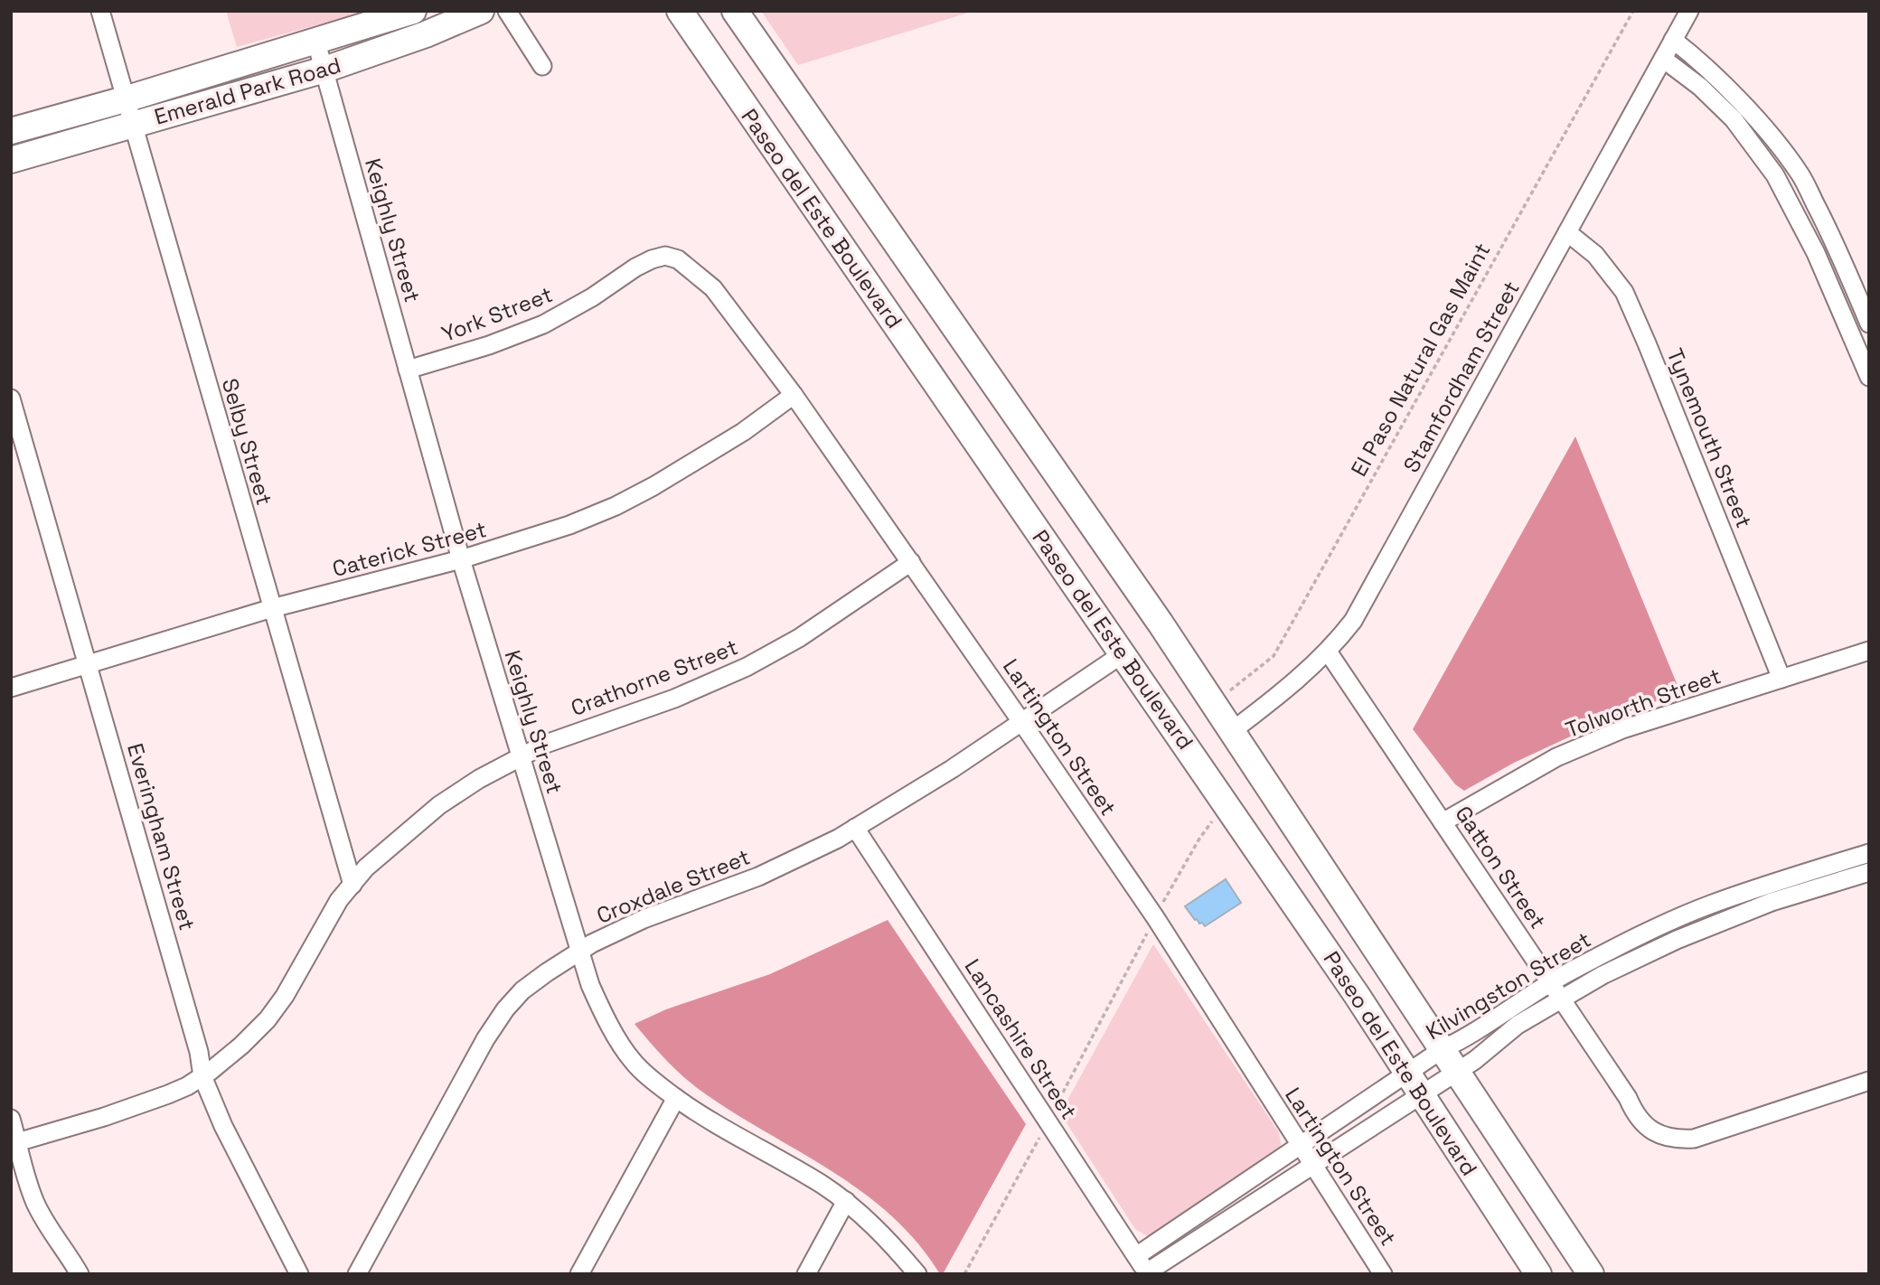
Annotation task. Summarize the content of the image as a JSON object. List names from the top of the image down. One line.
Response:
{"streets":{"main road":["Emerald Park Road","Paseo del Este Boulevard"],"street":["Keighly Street","York Street","Stamfordham Street","Tynemouth Street","Selby Street","Caterick Street","Crathorne Street","Tolworth Street","Lartington Street","Everingham Street","Gatton Street","Croxdale Street","Kilvingston Street","Lancashire Street"],"path":["El Paso Natural Gas Maint"]},"crossings":[["Emerald Park Road","Keighly Street"],["Emerald Park Road","Selby Street"],["Paseo del Este Boulevard","El Paso Natural Gas Maint"],["Paseo del Este Boulevard","Stamfordham Street"],["Paseo del Este Boulevard","Croxdale Street"],["Paseo del Este Boulevard","Kilvingston Street"],["Keighly Street","York Street"],["Keighly Street","Caterick Street"],["Keighly Street","Crathorne Street"],["Keighly Street","Croxdale Street"],["York Street","Lartington Street"],["Stamfordham Street","Tynemouth Street"],["Stamfordham Street","Gatton Street"],["Tynemouth Street","Tolworth Street"],["Selby Street","Caterick Street"],["Selby Street","Crathorne Street"],["Caterick Street","Lartington Street"],["Caterick Street","Everingham Street"],["Crathorne Street","Lartington Street"],["Crathorne Street","Everingham Street"],["Tolworth Street","Gatton Street"],["Lartington Street","Croxdale Street"],["Lartington Street","Kilvingston Street"],["Gatton Street","Kilvingston Street"],["Croxdale Street","Lancashire Street"],["Kilvingston Street","Lancashire Street"]]}
